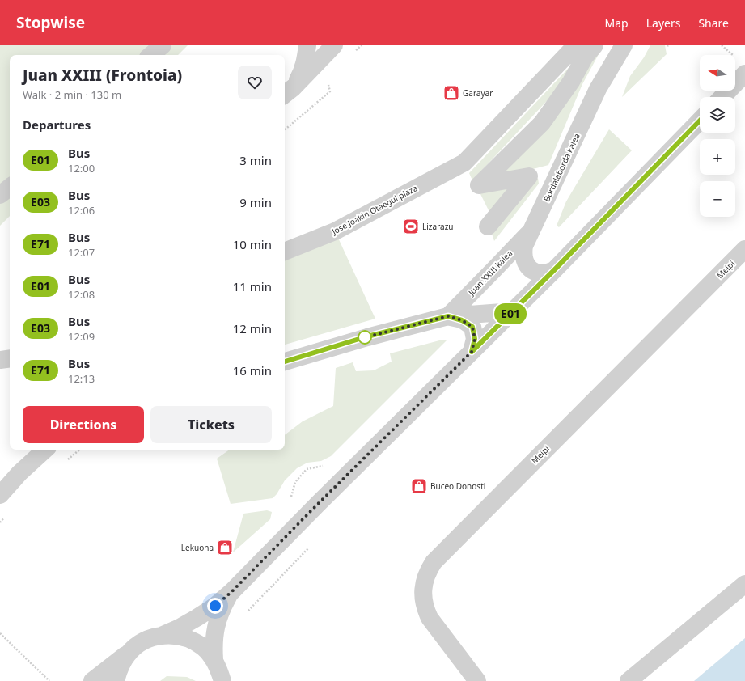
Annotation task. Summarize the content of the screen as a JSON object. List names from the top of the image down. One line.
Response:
{"streets":{"street":["Bordalaborda kalea","Jose Joakin Otaegui plaza","Meipi","Juan XXIII kalea"]},"crossings":[["Bordalaborda kalea","Juan XXIII kalea"]],"places":{"shop":["Garayar","Buceo Donosti","Lekuona"],"sports":["Lizarazu"]},"lines":["bus line E01"],"north":"left","page":{"header":"Stopwise","nav":["Map","Layers","Share"],"on_map":"E01","map_buttons":["+","−"],"heading":[["Juan XXIII (Frontoia)","Walk · 2 min · 130 m"],"Departures"],"list":[{"mark":"E01","name":"Bus","note":"12:00","value":"3 min"},{"mark":"E03","name":"Bus","note":"12:06","value":"9 min"},{"mark":"E71","name":"Bus","note":"12:07","value":"10 min"},{"mark":"E01","name":"Bus","note":"12:08","value":"11 min"},{"mark":"E03","name":"Bus","note":"12:09","value":"12 min"},{"mark":"E71","name":"Bus","note":"12:13","value":"16 min"}],"buttons":["Directions","Tickets"]}}
